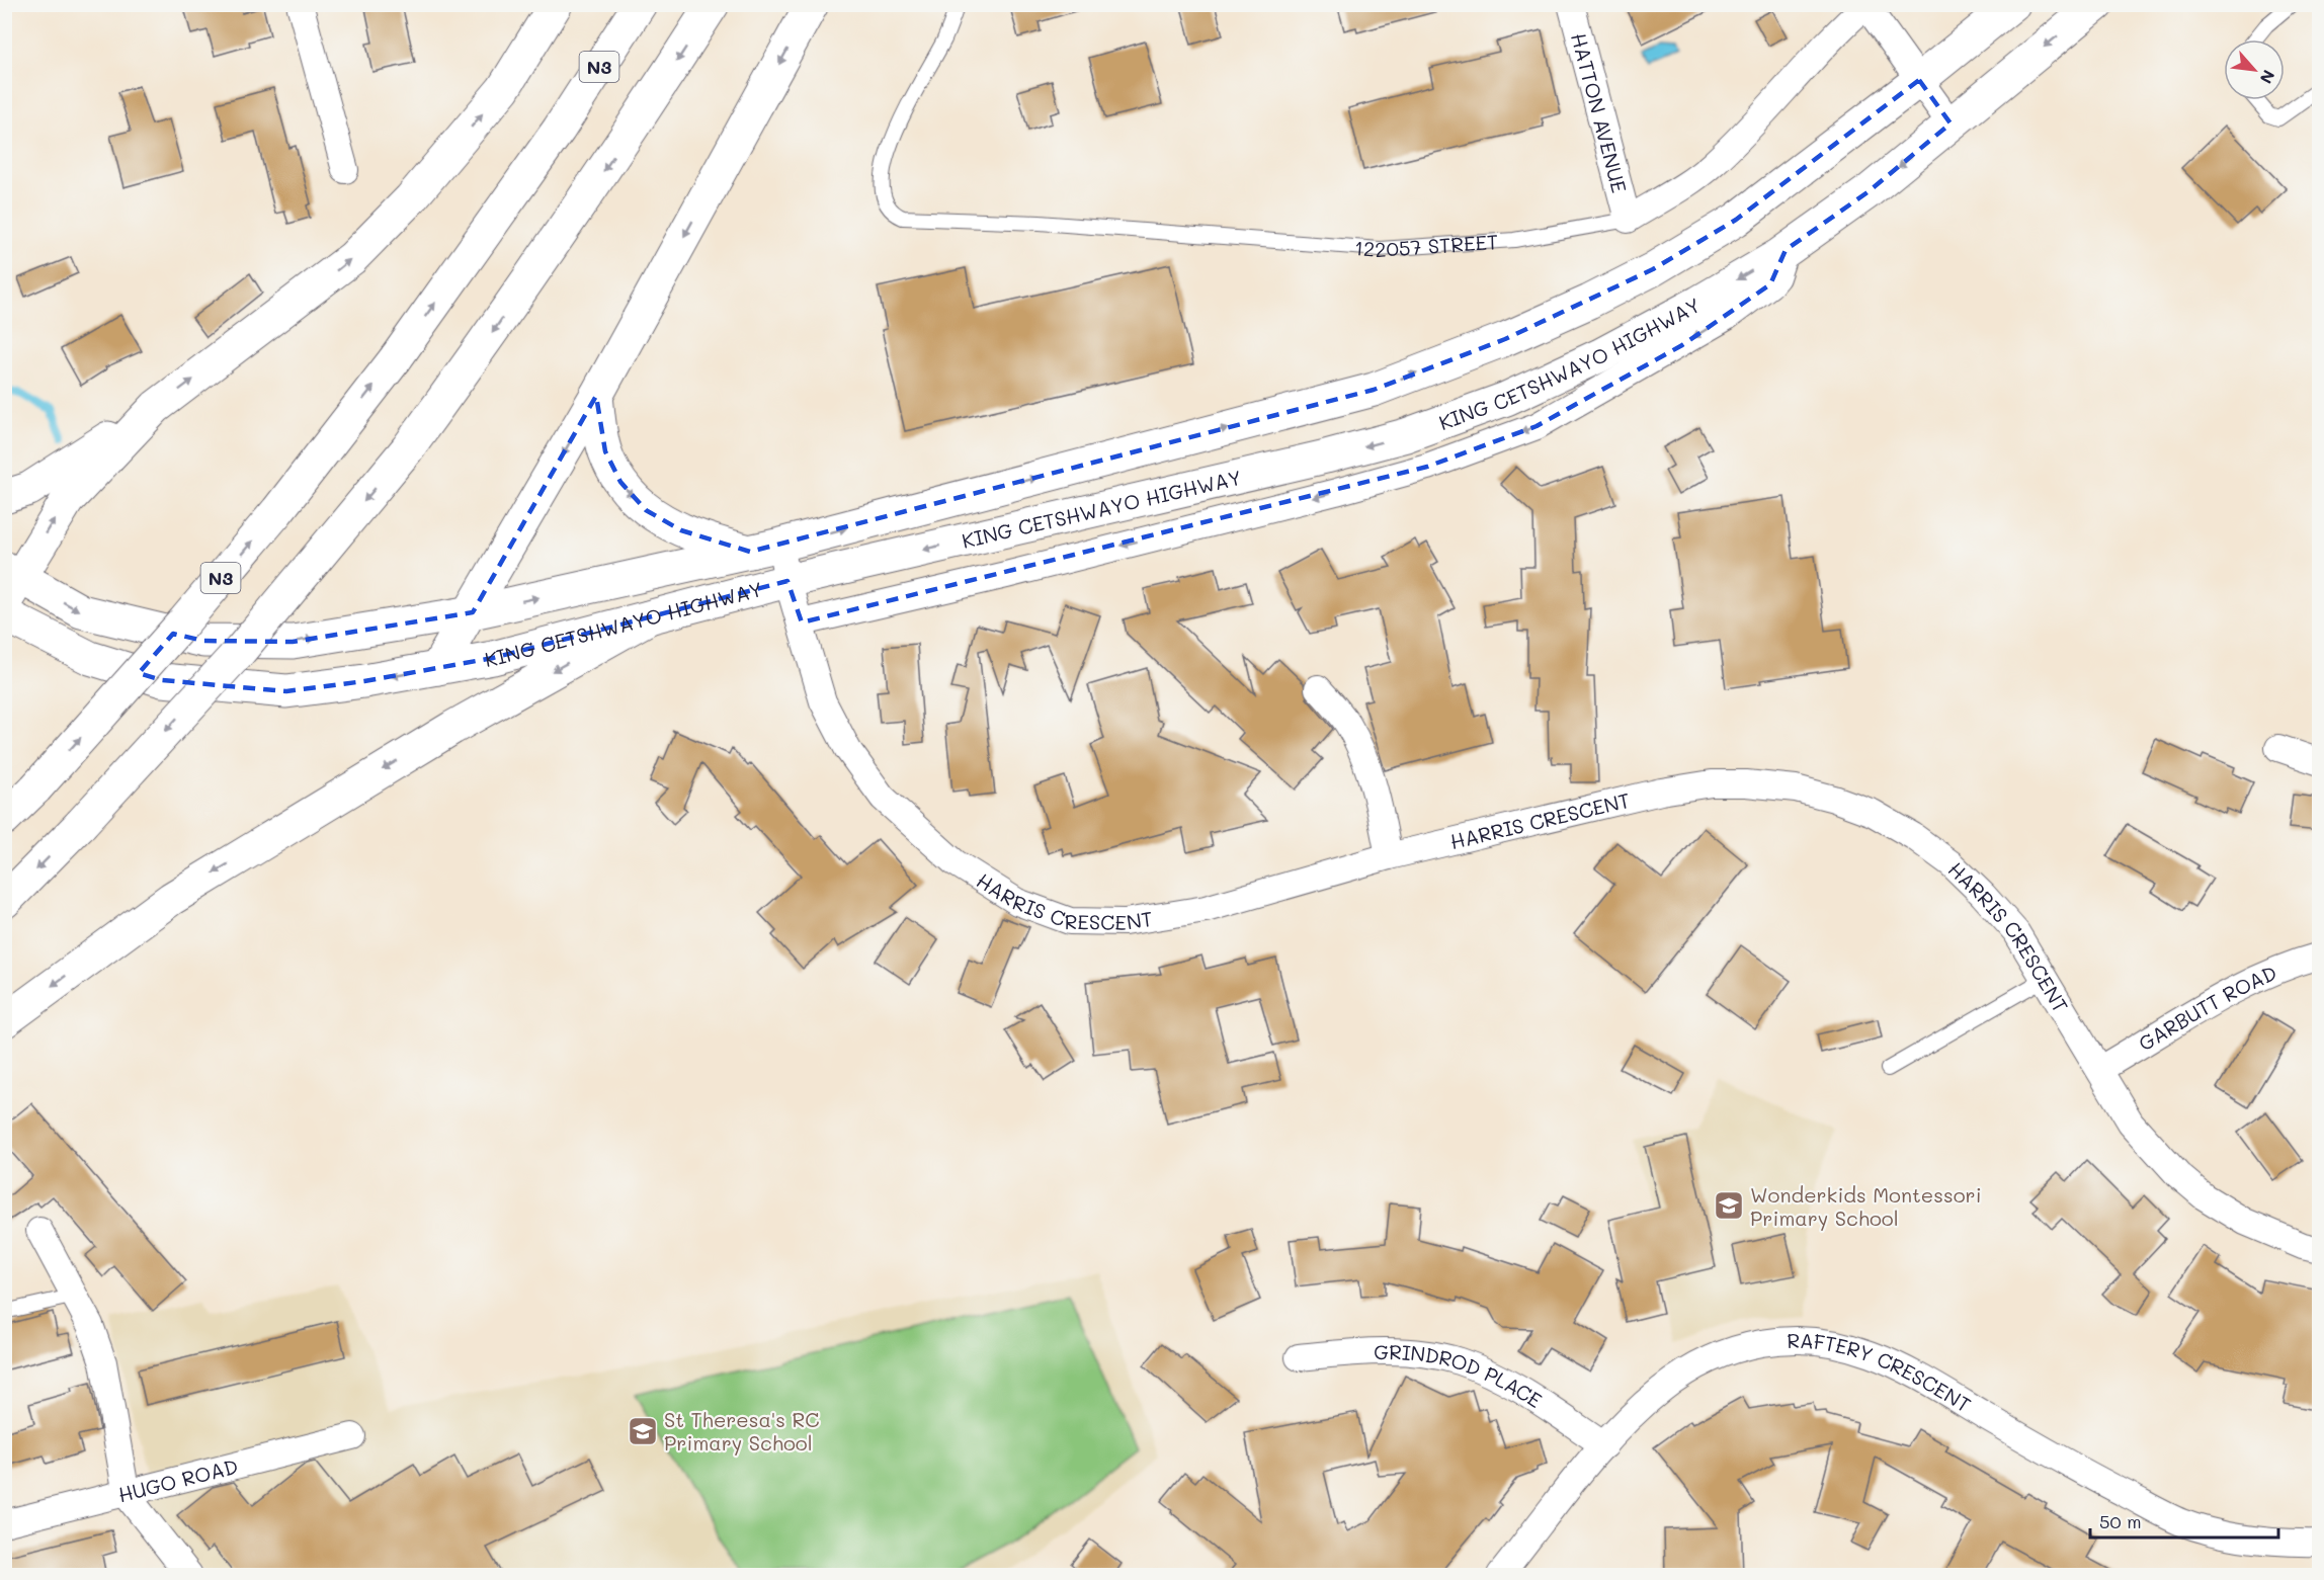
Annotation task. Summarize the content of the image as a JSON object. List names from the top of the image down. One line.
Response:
{"streets":{"main road":["N3","KING CETSHWAYO HIGHWAY"],"street":["HATTON AVENUE","122057 STREET","HARRIS CRESCENT","GARBUTT ROAD","RAFTERY CRESCENT","GRINDROD PLACE","HUGO ROAD"]},"crossings":[["HATTON AVENUE","122057 STREET"],["KING CETSHWAYO HIGHWAY","HARRIS CRESCENT"],["HARRIS CRESCENT","GARBUTT ROAD"],["RAFTERY CRESCENT","GRINDROD PLACE"]],"places":{"school or university":["Wonderkids Montessori Primary School","St Theresa's RC Primary School"]},"scale_bar":"50 m","north":"bottom right"}
